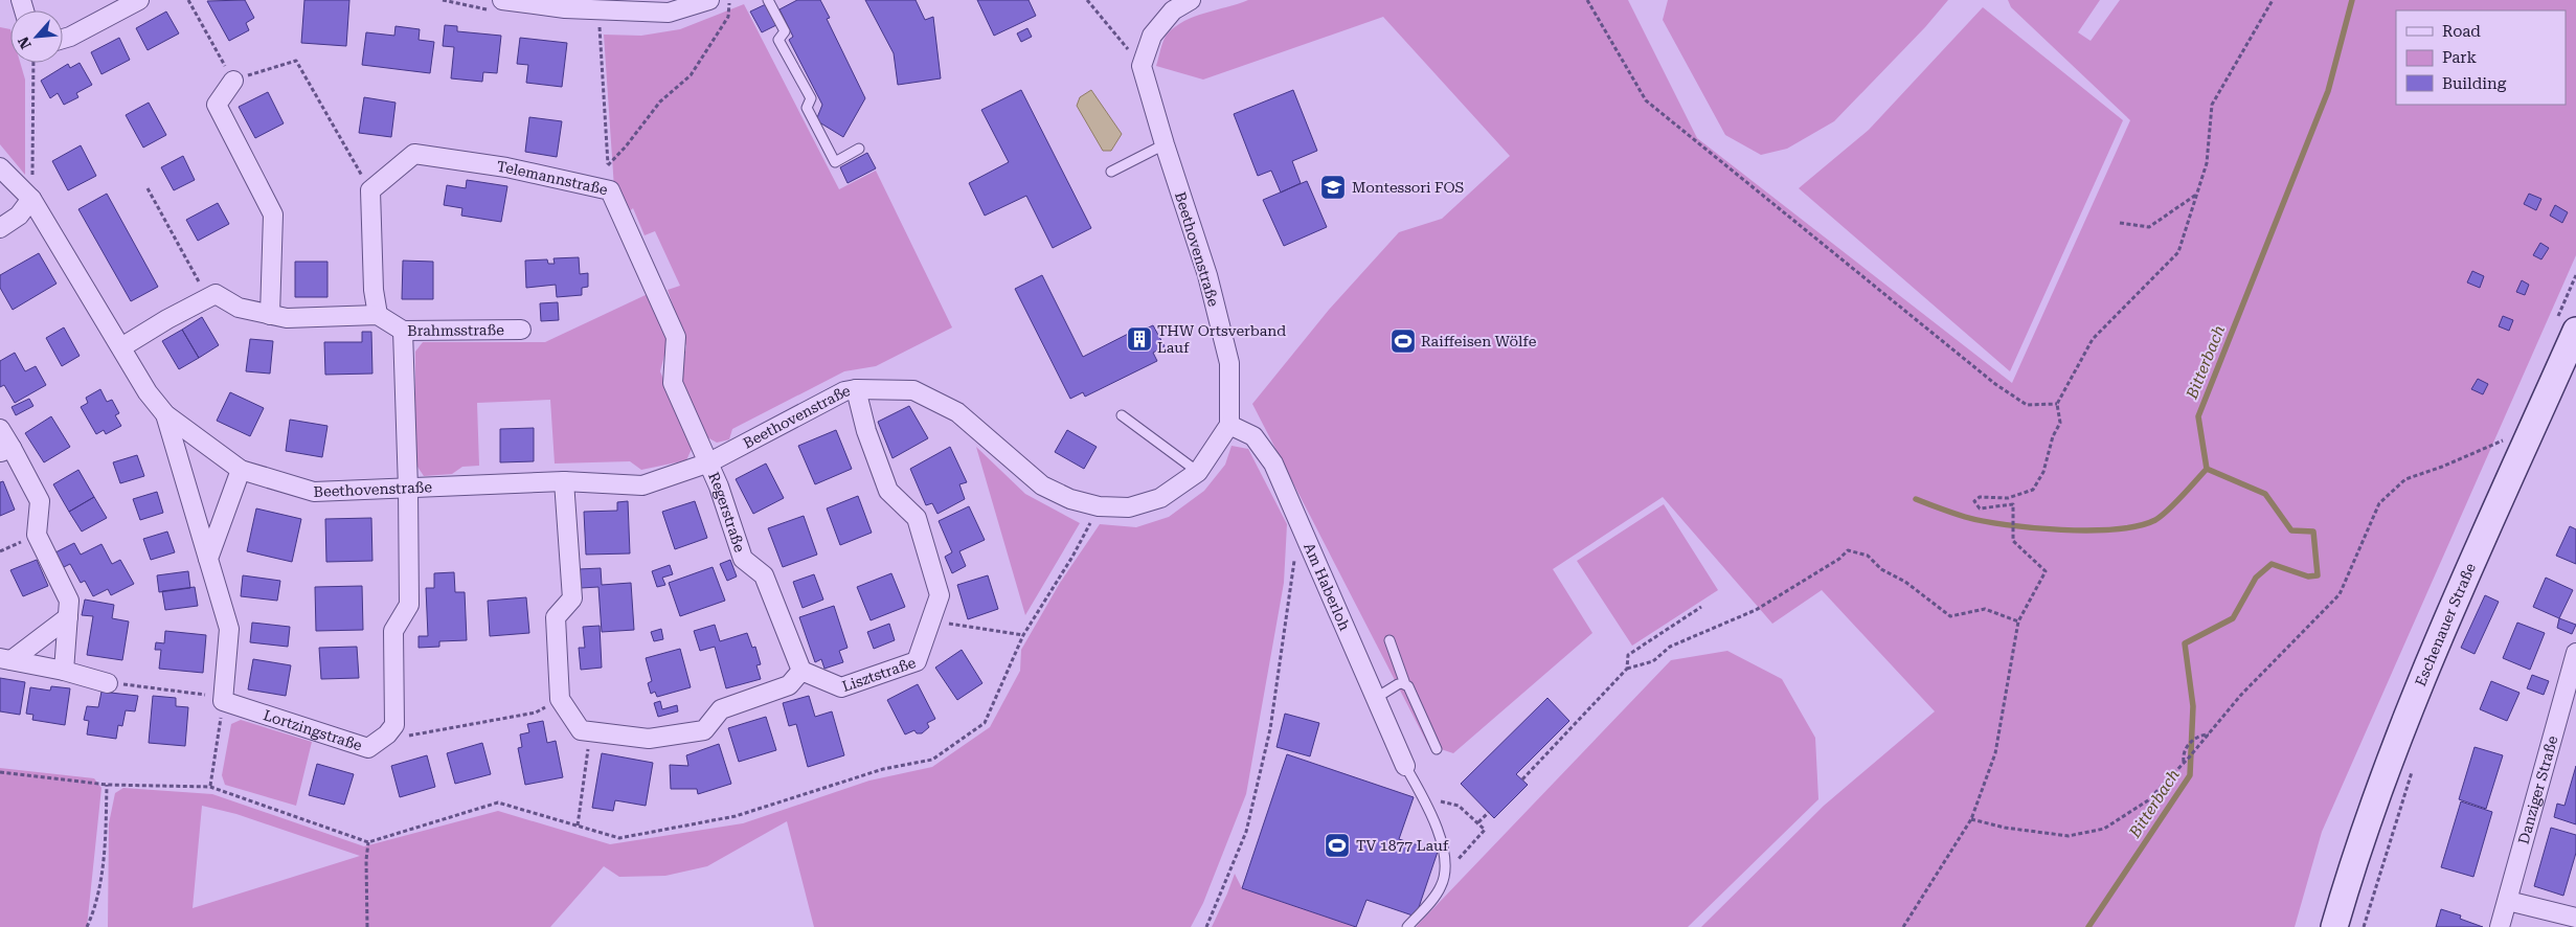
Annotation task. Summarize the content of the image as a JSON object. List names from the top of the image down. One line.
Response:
{"streets":{"main road":["Eschenauer Straße"],"street":["Telemannstraße","Beethovenstraße","Brahmsstraße","Regerstraße","Am Haberloh","Lisztstraße","Lortzingstraße","Danziger Straße"]},"crossings":[["Telemannstraße","Beethovenstraße"],["Telemannstraße","Regerstraße"],["Beethovenstraße","Regerstraße"],["Beethovenstraße","Am Haberloh"],["Beethovenstraße","Lisztstraße"],["Regerstraße","Lisztstraße"]],"water":["Bitterbach"],"places":{"school or university":["Montessori FOS"],"building":["THW Ortsverband Lauf"],"sports":["Raiffeisen Wölfe","TV 1877 Lauf"]},"legend":["Road","Park","Building"],"north":"bottom left"}
